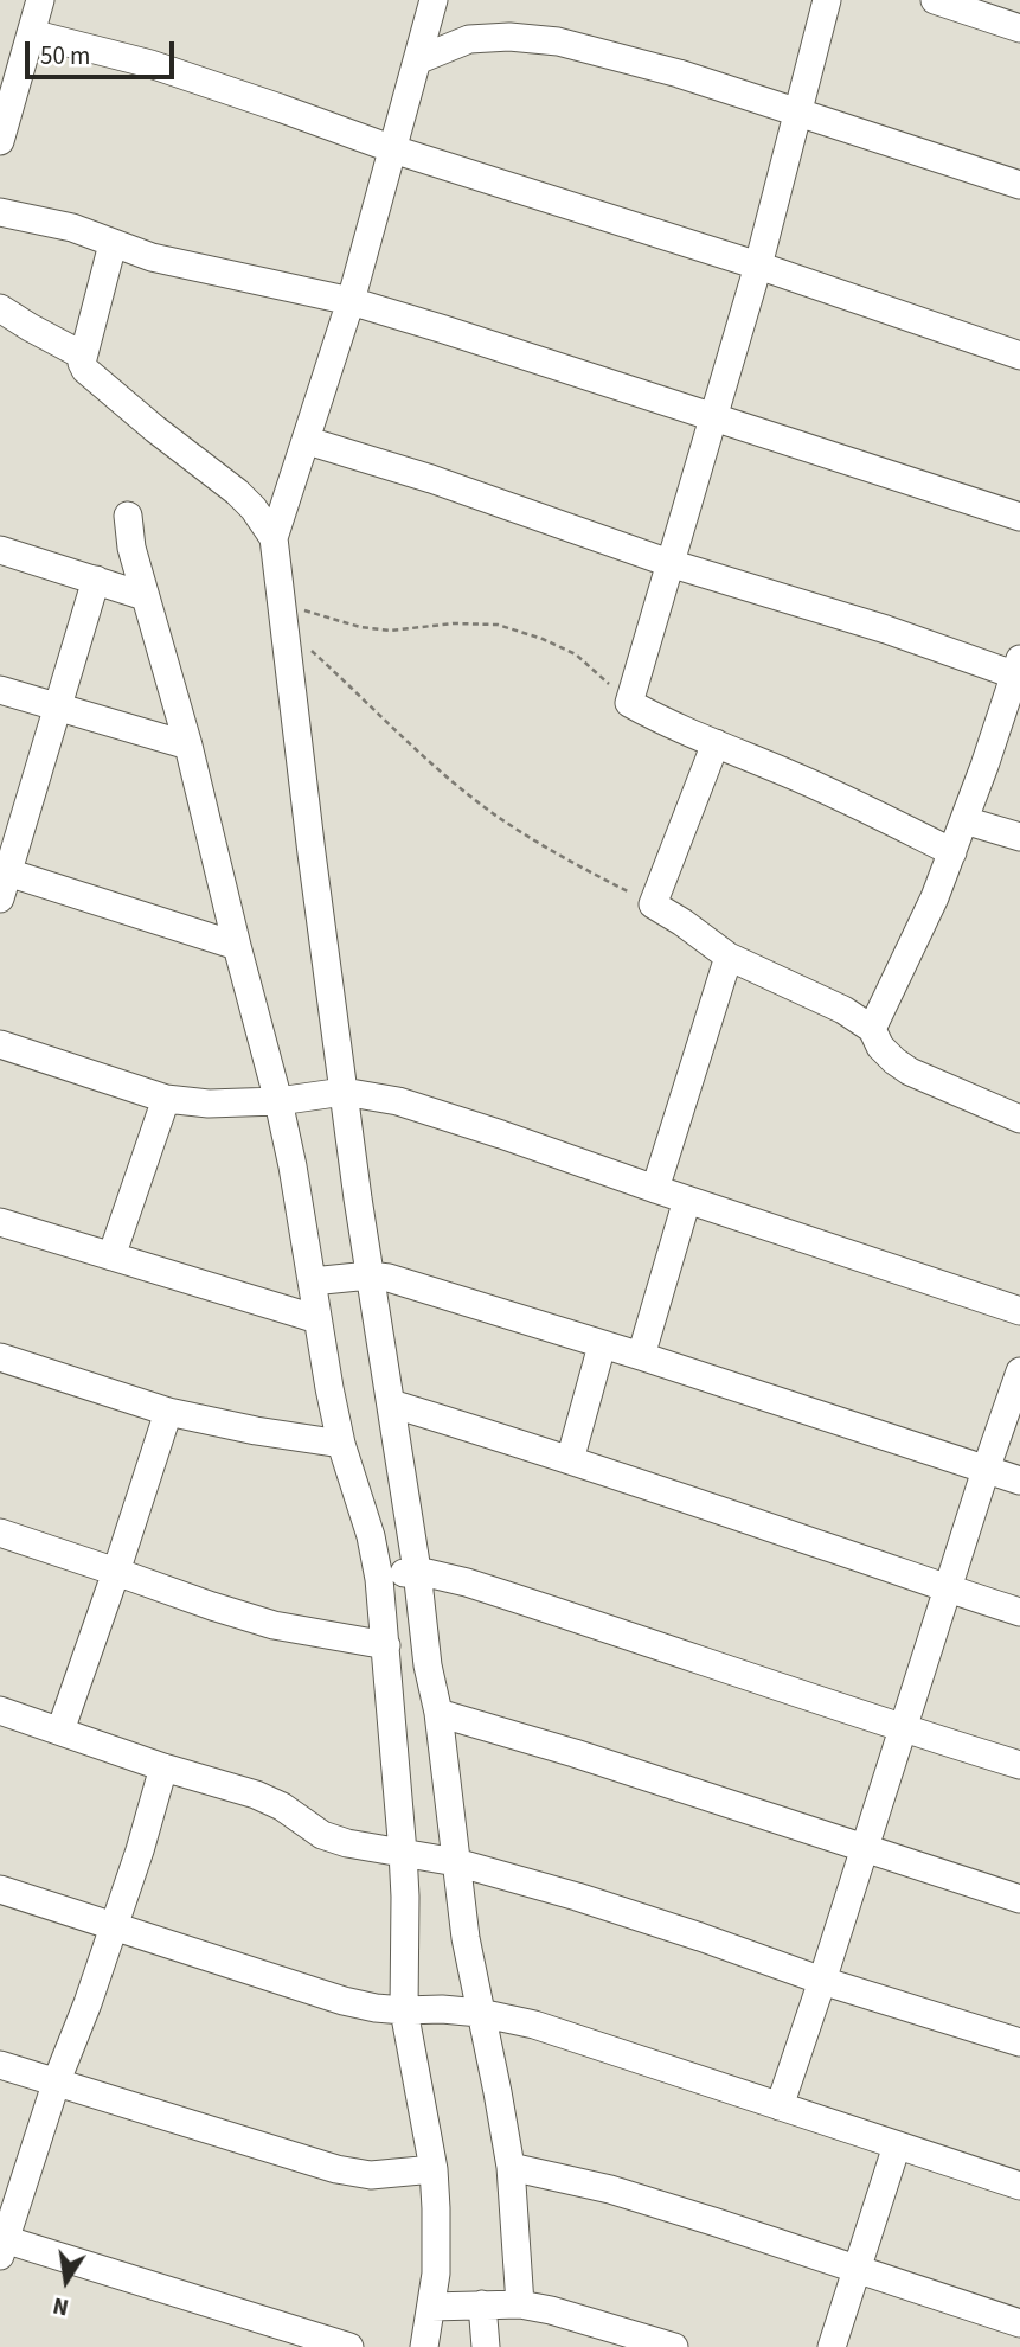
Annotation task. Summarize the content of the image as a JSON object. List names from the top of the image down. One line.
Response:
{"scale_bar":"50 m","north":"bottom"}
